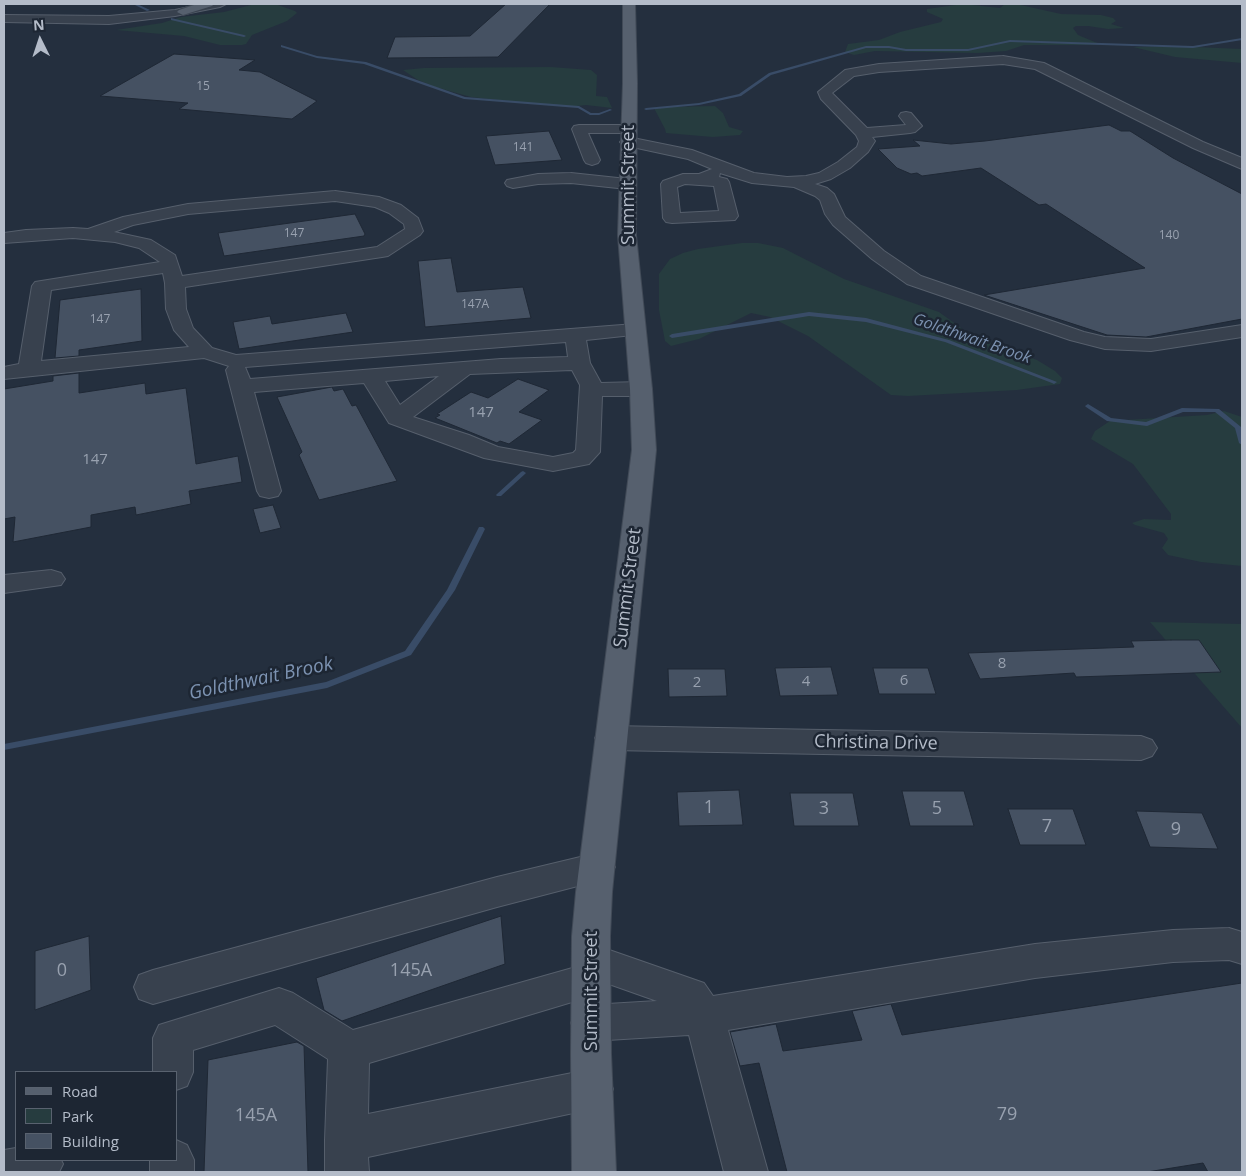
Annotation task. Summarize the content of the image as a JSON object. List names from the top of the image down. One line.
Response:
{"streets":{"main road":["Summit Street"],"street":["Christina Drive"]},"crossings":[["Summit Street","Christina Drive"]],"water":["Goldthwait Brook"],"house_numbers":["15","141","147","140","147A","147","147","147","8","6","4","2","1","3","5","7","9","0","145A","79","145A"],"legend":["Road","Park","Building"],"north":"top"}
